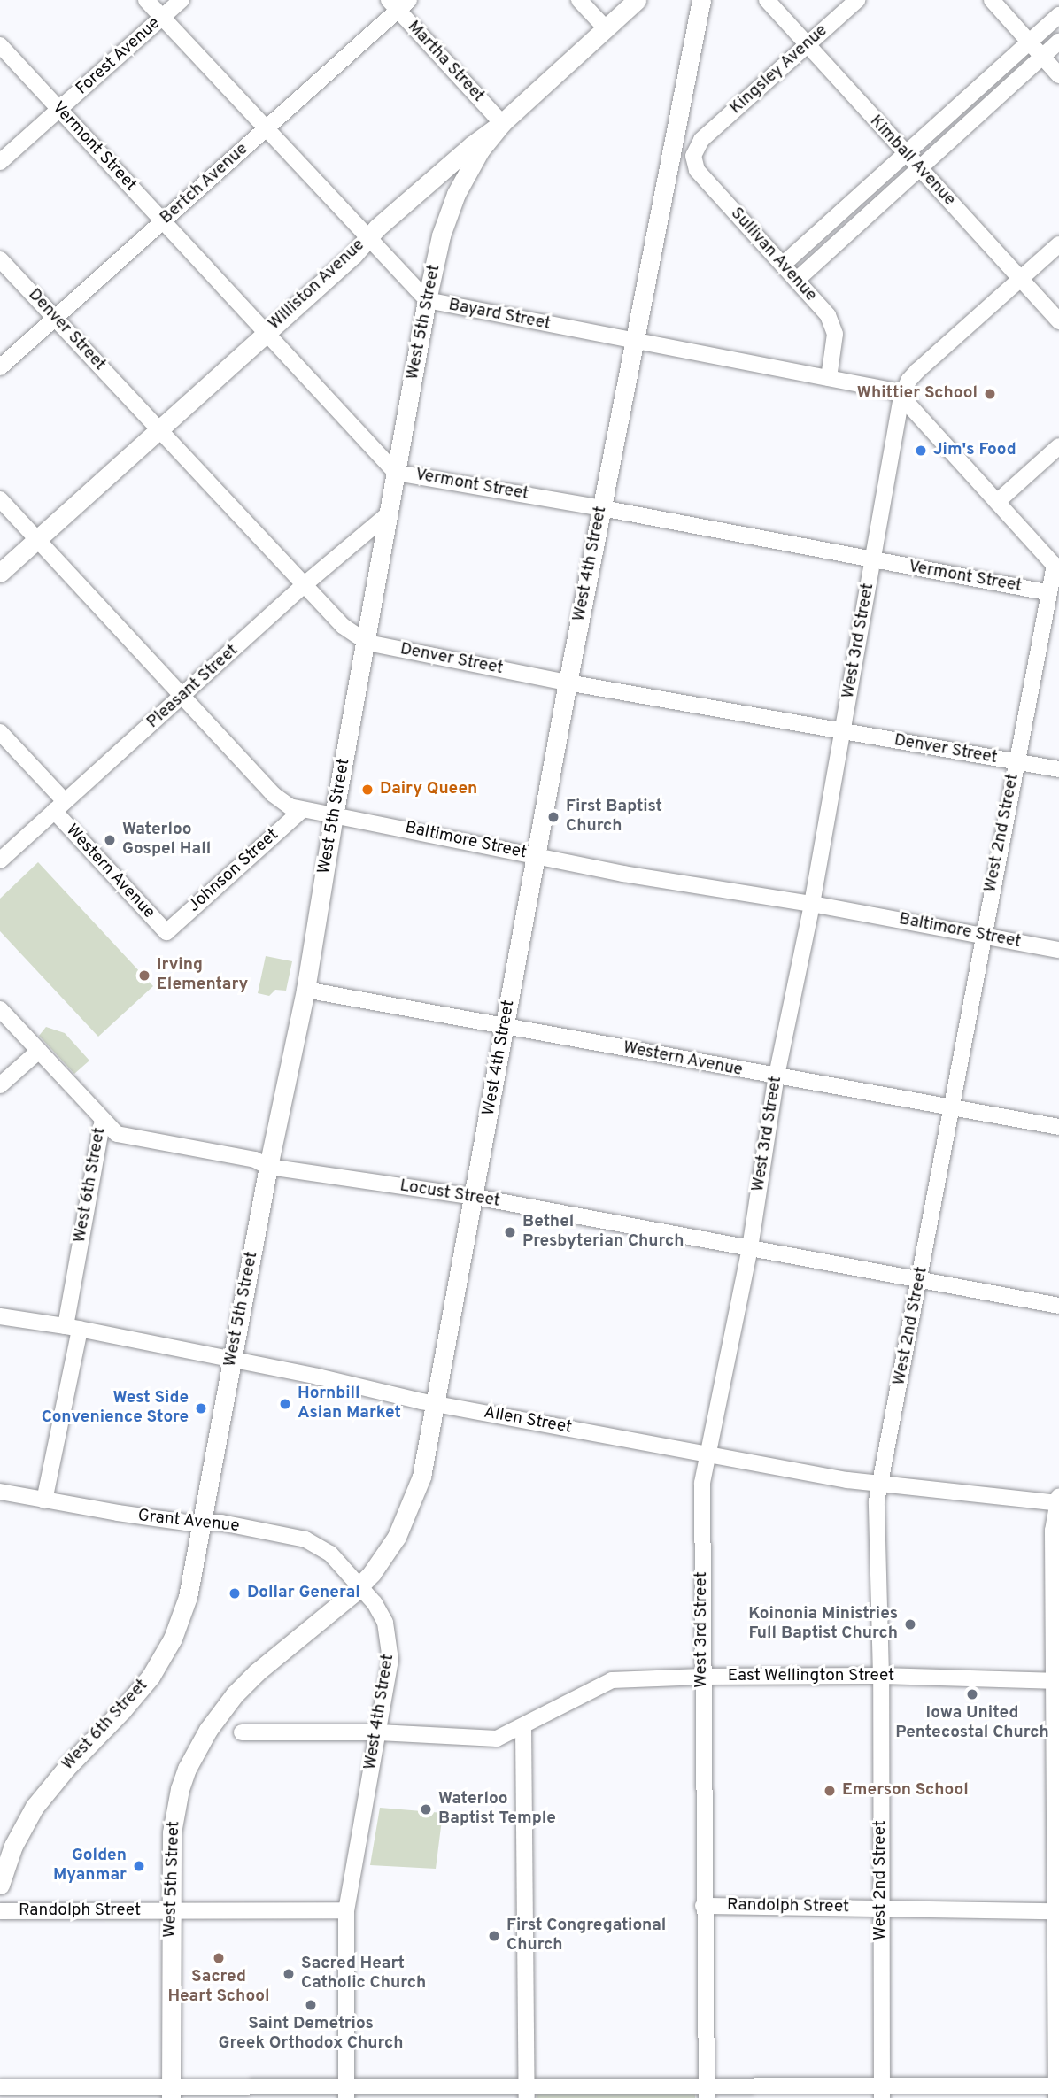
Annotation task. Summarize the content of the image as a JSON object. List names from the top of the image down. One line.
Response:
{"streets":{"main road":["Williston Avenue","West 5th Street","West 4th Street","West 6th Street"],"street":["Forest Avenue","Martha Street","Kingsley Avenue","Vermont Street","Kimball Avenue","Bertch Avenue","Sullivan Avenue","Bayard Street","Denver Street","West 3rd Street","Pleasant Street","West 2nd Street","Baltimore Street","Johnson Street","Western Avenue","Locust Street","Allen Street","Grant Avenue","East Wellington Street","Randolph Street"]},"crossings":[["Forest Avenue","Vermont Street"],["Forest Avenue","Bayard Street"],["Martha Street","Bertch Avenue"],["Martha Street","Williston Avenue"],["Martha Street","West 5th Street"],["Kingsley Avenue","Kimball Avenue"],["Kingsley Avenue","Sullivan Avenue"],["Vermont Street","Bertch Avenue"],["Vermont Street","Williston Avenue"],["Vermont Street","West 5th Street"],["Vermont Street","West 4th Street"],["Vermont Street","West 3rd Street"],["Vermont Street","West 2nd Street"],["Kimball Avenue","West 3rd Street"],["Bertch Avenue","Bayard Street"],["Bertch Avenue","Denver Street"],["Sullivan Avenue","Bayard Street"],["Williston Avenue","Bayard Street"],["Williston Avenue","West 5th Street"],["Williston Avenue","Denver Street"],["Williston Avenue","Baltimore Street"],["Bayard Street","West 5th Street"],["Bayard Street","West 4th Street"],["Bayard Street","West 3rd Street"],["West 5th Street","Denver Street"],["West 5th Street","West 4th Street"],["West 5th Street","Pleasant Street"],["West 5th Street","Baltimore Street"],["West 5th Street","Western Avenue"],["West 5th Street","West 6th Street"],["West 5th Street","Locust Street"],["West 5th Street","Allen Street"],["West 5th Street","Grant Avenue"],["West 5th Street","Randolph Street"],["Denver Street","West 4th Street"],["Denver Street","West 3rd Street"],["Denver Street","Pleasant Street"],["Denver Street","West 2nd Street"],["West 4th Street","Baltimore Street"],["West 4th Street","Western Avenue"],["West 4th Street","Locust Street"],["West 4th Street","Allen Street"],["West 4th Street","Grant Avenue"],["West 4th Street","East Wellington Street"],["West 4th Street","Randolph Street"],["West 3rd Street","Baltimore Street"],["West 3rd Street","Western Avenue"],["West 3rd Street","Locust Street"],["West 3rd Street","Allen Street"],["West 3rd Street","East Wellington Street"],["West 3rd Street","Randolph Street"],["Pleasant Street","Baltimore Street"],["Pleasant Street","Western Avenue"],["West 2nd Street","Baltimore Street"],["West 2nd Street","Western Avenue"],["West 2nd Street","Locust Street"],["West 2nd Street","Allen Street"],["West 2nd Street","East Wellington Street"],["West 2nd Street","Randolph Street"],["Baltimore Street","Johnson Street"],["Johnson Street","Western Avenue"],["West 6th Street","Locust Street"],["West 6th Street","Allen Street"],["West 6th Street","Grant Avenue"]],"places":["Whittier School","Jim's Food","Dairy Queen","First Baptist Church","Waterloo Gospel Hall","Irving Elementary","Bethel Presbyterian Church","Hornbill Asian Market","West Side Convenience Store","Dollar General","Koinonia Ministries Full Baptist Church","Iowa United Pentecostal Church","Emerson School","Waterloo Baptist Temple","Golden Myanmar","First Congregational Church","Sacred Heart School","Sacred Heart Catholic Church","Saint Demetrios Greek Orthodox Church"]}
